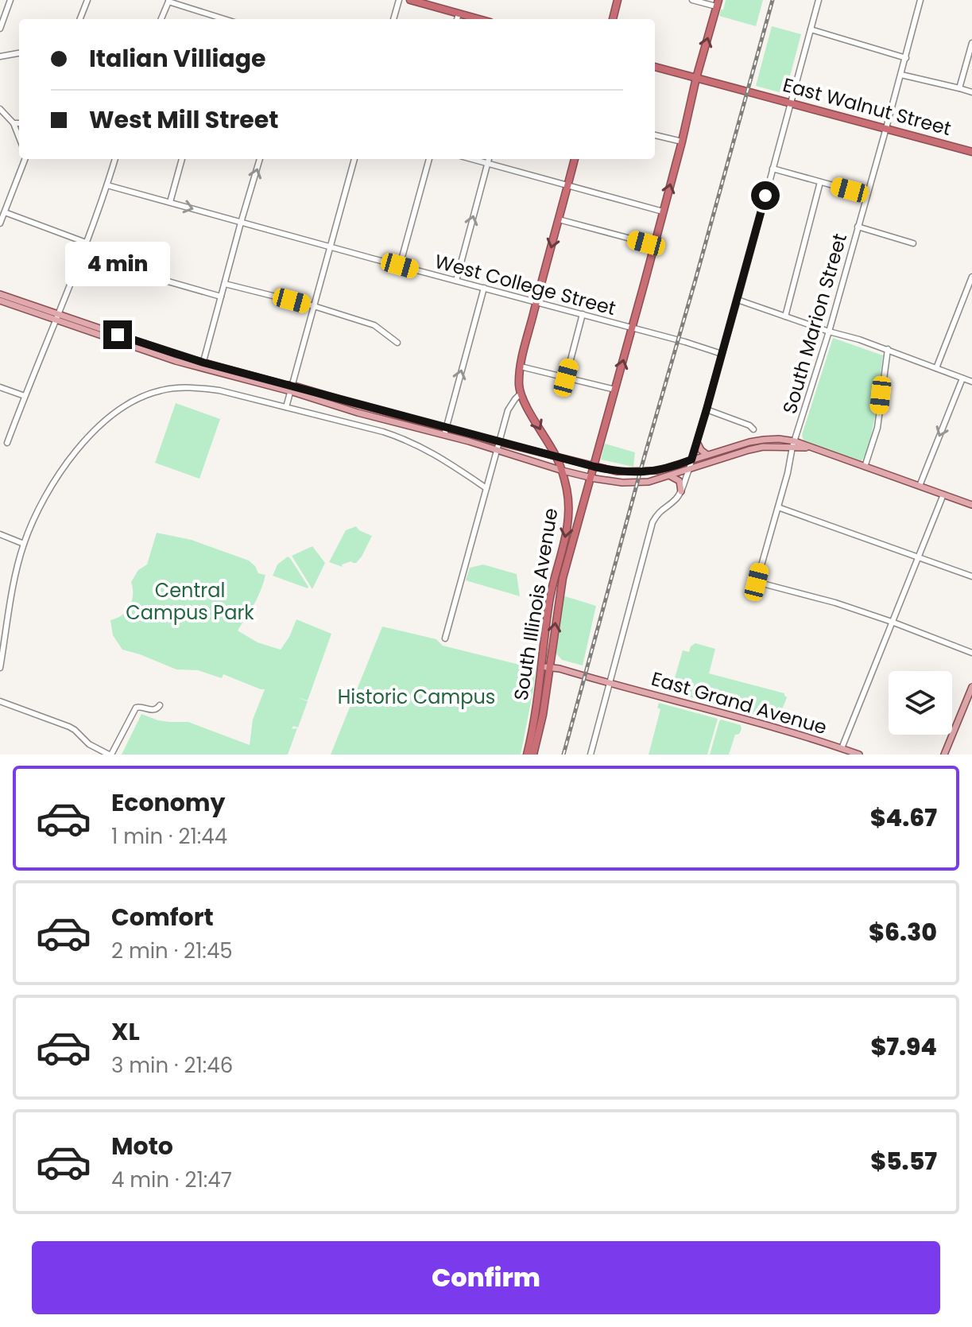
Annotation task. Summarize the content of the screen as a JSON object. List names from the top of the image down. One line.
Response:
{"streets":{"highway":["East Walnut Street","South Illinois Avenue"],"main road":["East Grand Avenue"],"street":["West College Street","South Marion Street"]},"crossings":[["East Walnut Street","South Marion Street"],["East Walnut Street","South Illinois Avenue"],["West College Street","South Illinois Avenue"],["South Illinois Avenue","East Grand Avenue"]],"parks":["Central Campus Park","Historic Campus"],"page":{"banner":["Italian Villiage","West Mill Street"],"bubble":"4 min","list":[{"name":"Economy","note":"1 min · 21:44","value":"$4.67"},{"name":"Comfort","note":"2 min · 21:45","value":"$6.30"},{"name":"XL","note":"3 min · 21:46","value":"$7.94"},{"name":"Moto","note":"4 min · 21:47","value":"$5.57"}],"buttons":"Confirm"}}
